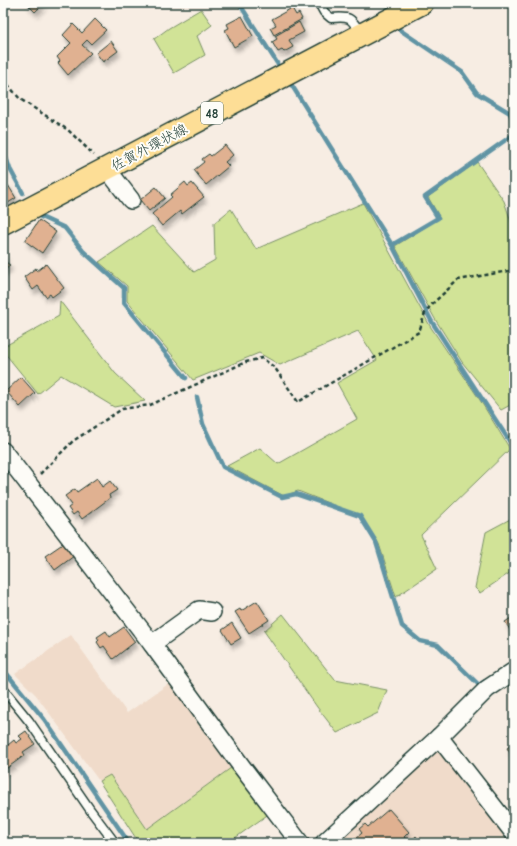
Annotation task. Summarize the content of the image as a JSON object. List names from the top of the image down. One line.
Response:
{"streets":{"main road":["48","佐賀外環状線"]}}
